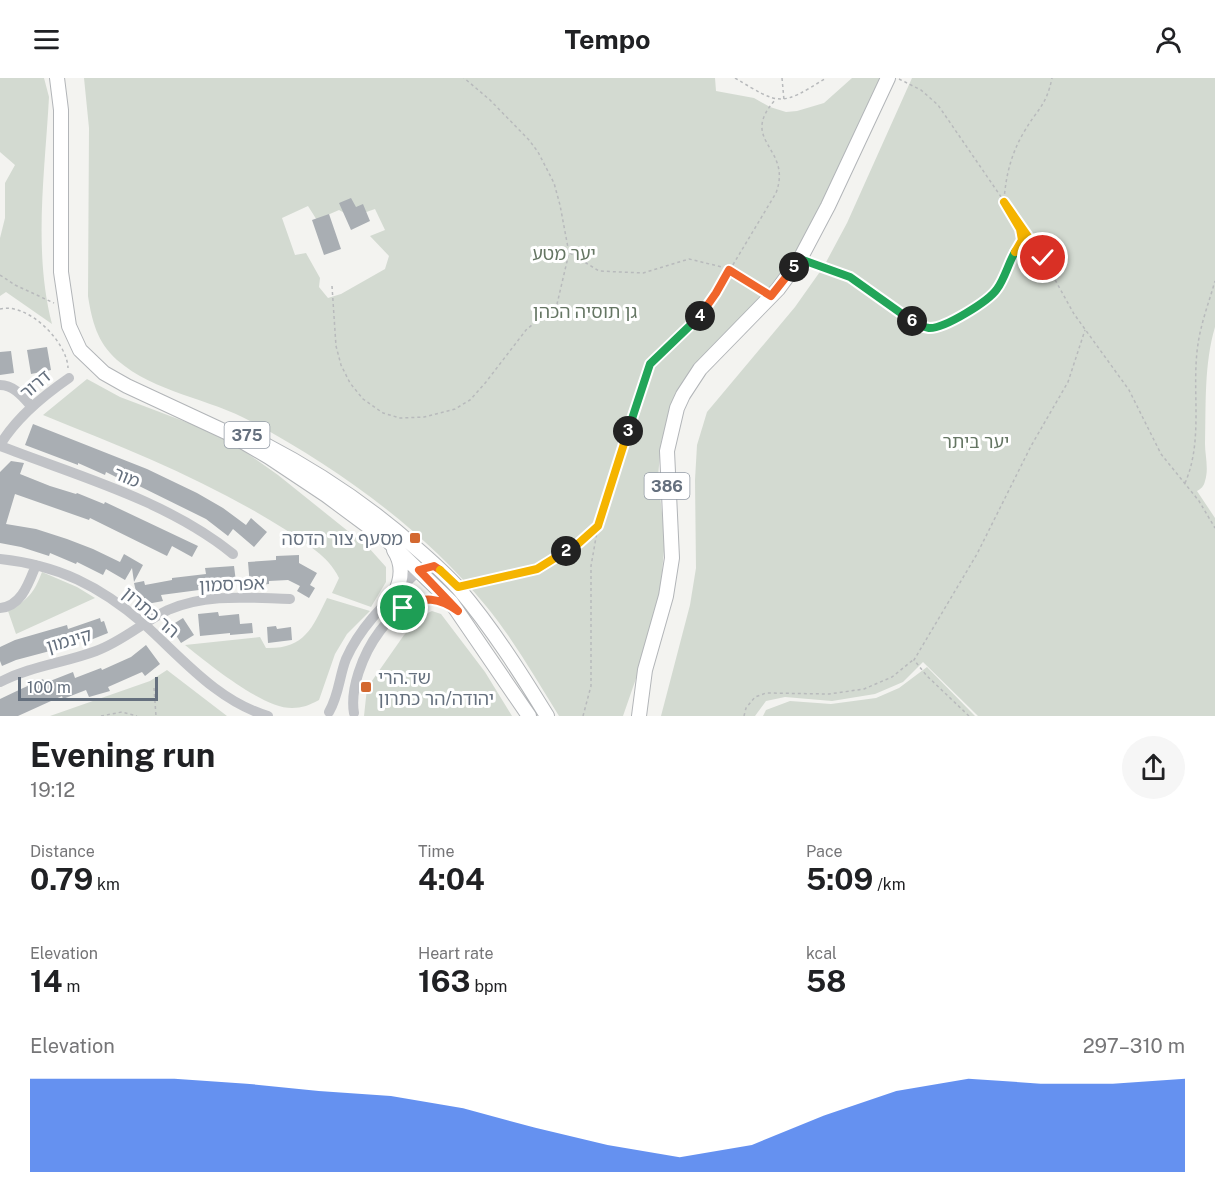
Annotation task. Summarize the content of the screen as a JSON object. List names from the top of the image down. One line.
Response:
{"streets":{"main road":["375","386"],"street":["דרור","מור","אפרסמון","הר כתרון","קינמון"]},"crossings":[["דרור","מור"],["אפרסמון","הר כתרון"],["אפרסמון","קינמון"],["הר כתרון","קינמון"]],"parks":["יער מטע","גן תוסיה הכהן","יער ביתר"],"places":{"transit":["מסעף צור הדסה","שד.הרי יהודה/הר כתרון"]},"scale_bar":"100 m","page":{"header":"Tempo","pins":["5","4","6","3","2"],"scale":"100 m","heading":["Evening run","19:12"],"stats":[["Distance","0.79 km"],["Time","4:04"],["Pace","5:09 /km"],["Elevation","14 m"],["Heart rate","163 bpm"],["kcal","58"]],"chart":["Elevation","297–310 m"]}}
